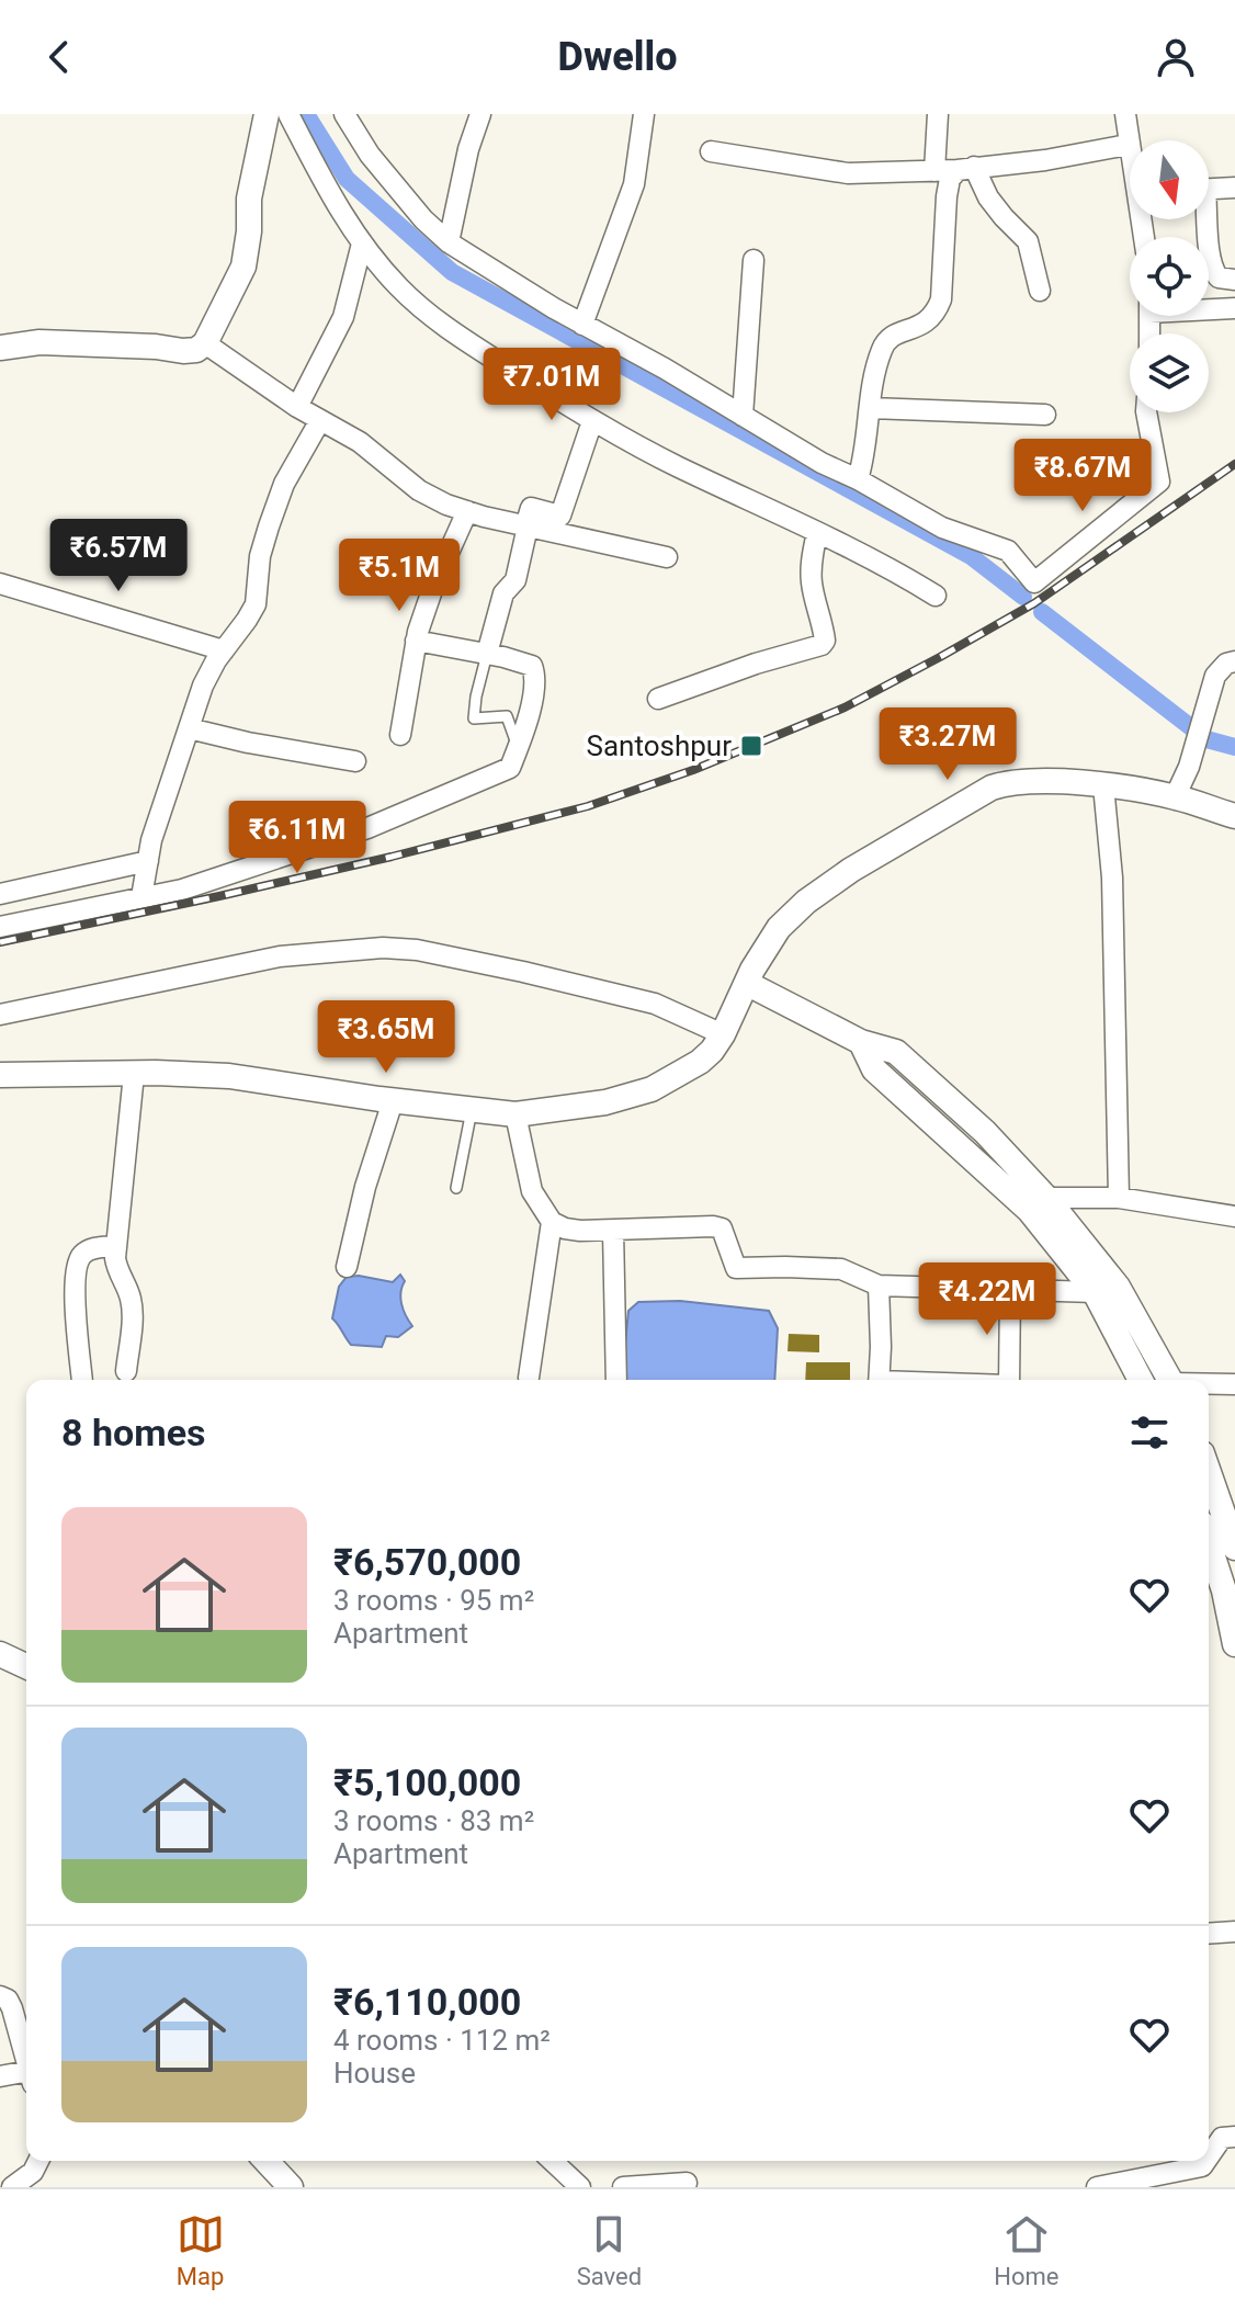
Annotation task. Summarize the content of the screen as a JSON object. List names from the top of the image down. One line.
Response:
{"places":{"transit":["Santoshpur"]},"north":"bottom","page":{"header":"Dwello","price":["₹7.01M","₹8.67M","₹6.57M","₹5.1M","₹3.27M","₹6.11M","₹3.65M","₹4.22M"],"heading":"8 homes","list":[{"name":"₹6,570,000","note":"3 rooms · 95 m² · Apartment"},{"name":"₹5,100,000","note":"3 rooms · 83 m² · Apartment"},{"name":"₹6,110,000","note":"4 rooms · 112 m² · House"}],"tabs":["Map","Saved","Home"]}}
